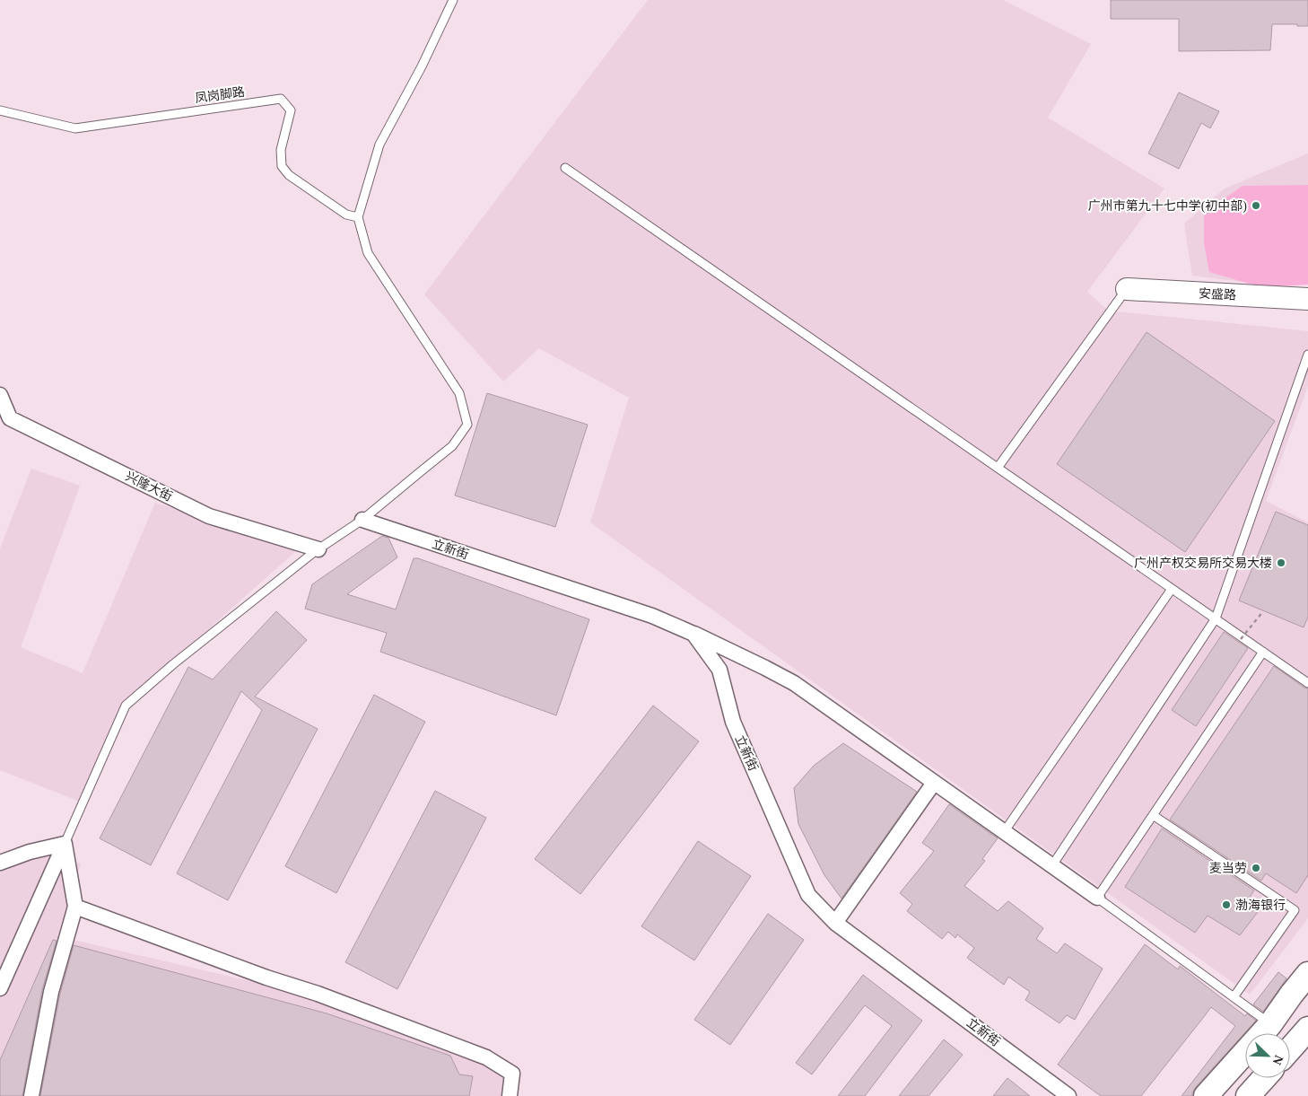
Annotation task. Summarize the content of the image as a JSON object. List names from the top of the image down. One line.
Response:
{"streets":{"street":["安盛路","兴隆大街","立新街"],"lane":["凤岗脚路"]},"places":["广州市第九十七中学(初中部)","广州产权交易所交易大楼","麦当劳","渤海银行"],"north":"bottom right"}
